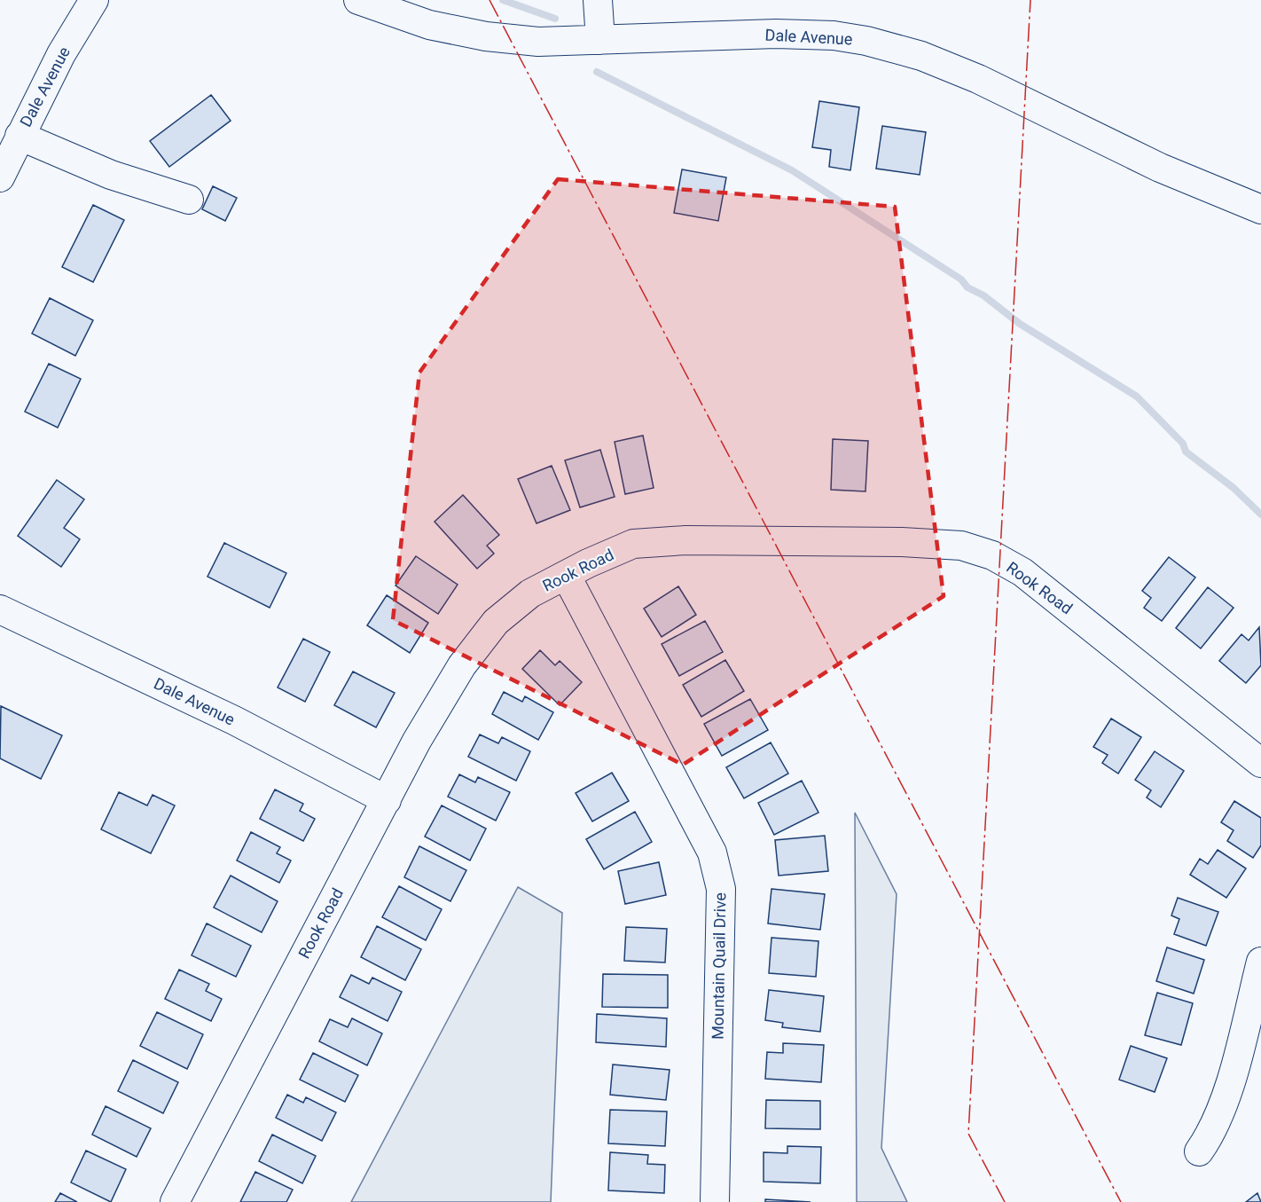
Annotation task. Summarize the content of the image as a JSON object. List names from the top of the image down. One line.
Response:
{"streets":{"street":["Dale Avenue","Rook Road","Mountain Quail Drive"]},"crossings":[["Dale Avenue","Rook Road"],["Rook Road","Mountain Quail Drive"]]}
